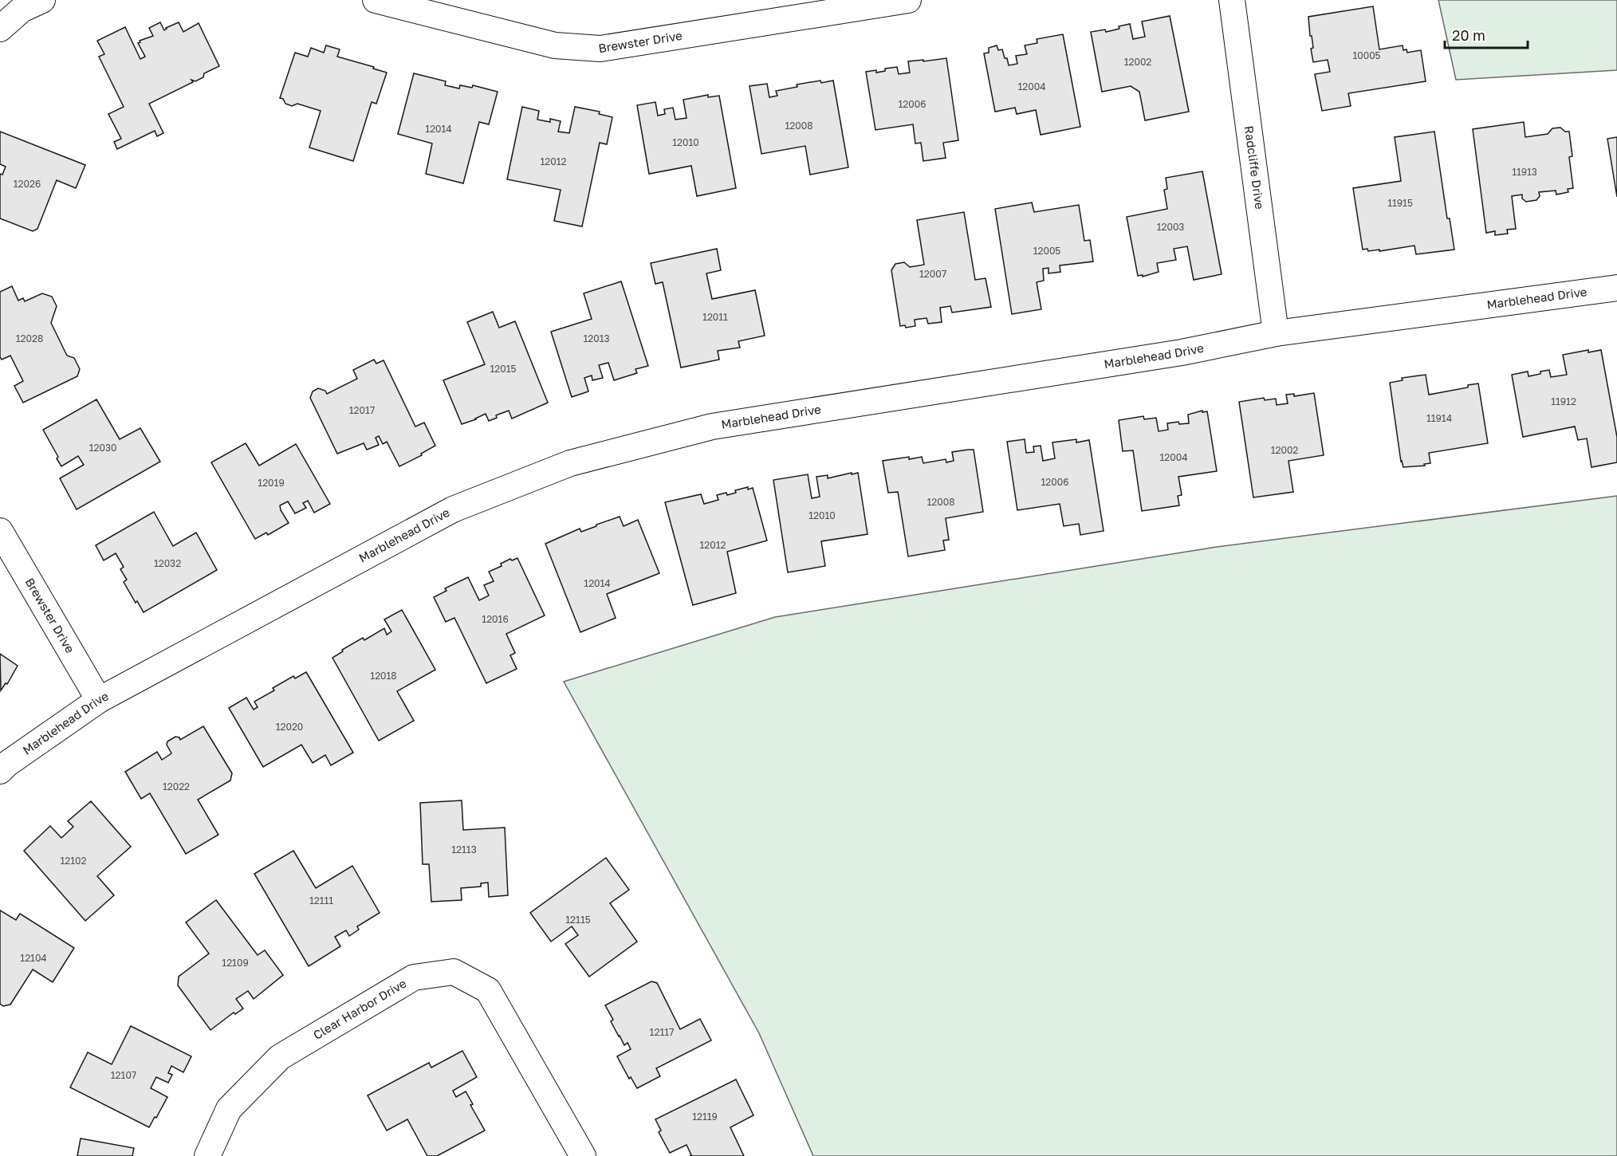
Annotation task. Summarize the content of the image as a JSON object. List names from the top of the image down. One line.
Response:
{"streets":{"street":["Brewster Drive","Radcliffe Drive","Marblehead Drive","Clear Harbor Drive"]},"crossings":[["Brewster Drive","Marblehead Drive"],["Radcliffe Drive","Marblehead Drive"]],"house_numbers":["10005","12002","12004","12006","12008","12014","12010","12012","11913","12026","11915","12003","12005","12007","12011","12028","12013","12015","11912","12017","11914","12030","12002","12004","12006","12019","12008","12010","12012","12032","12014","12016","12018","12020","12022","12113","12102","12111","12115","12104","12109","12117","12107","12119"],"scale_bar":"20 m"}
